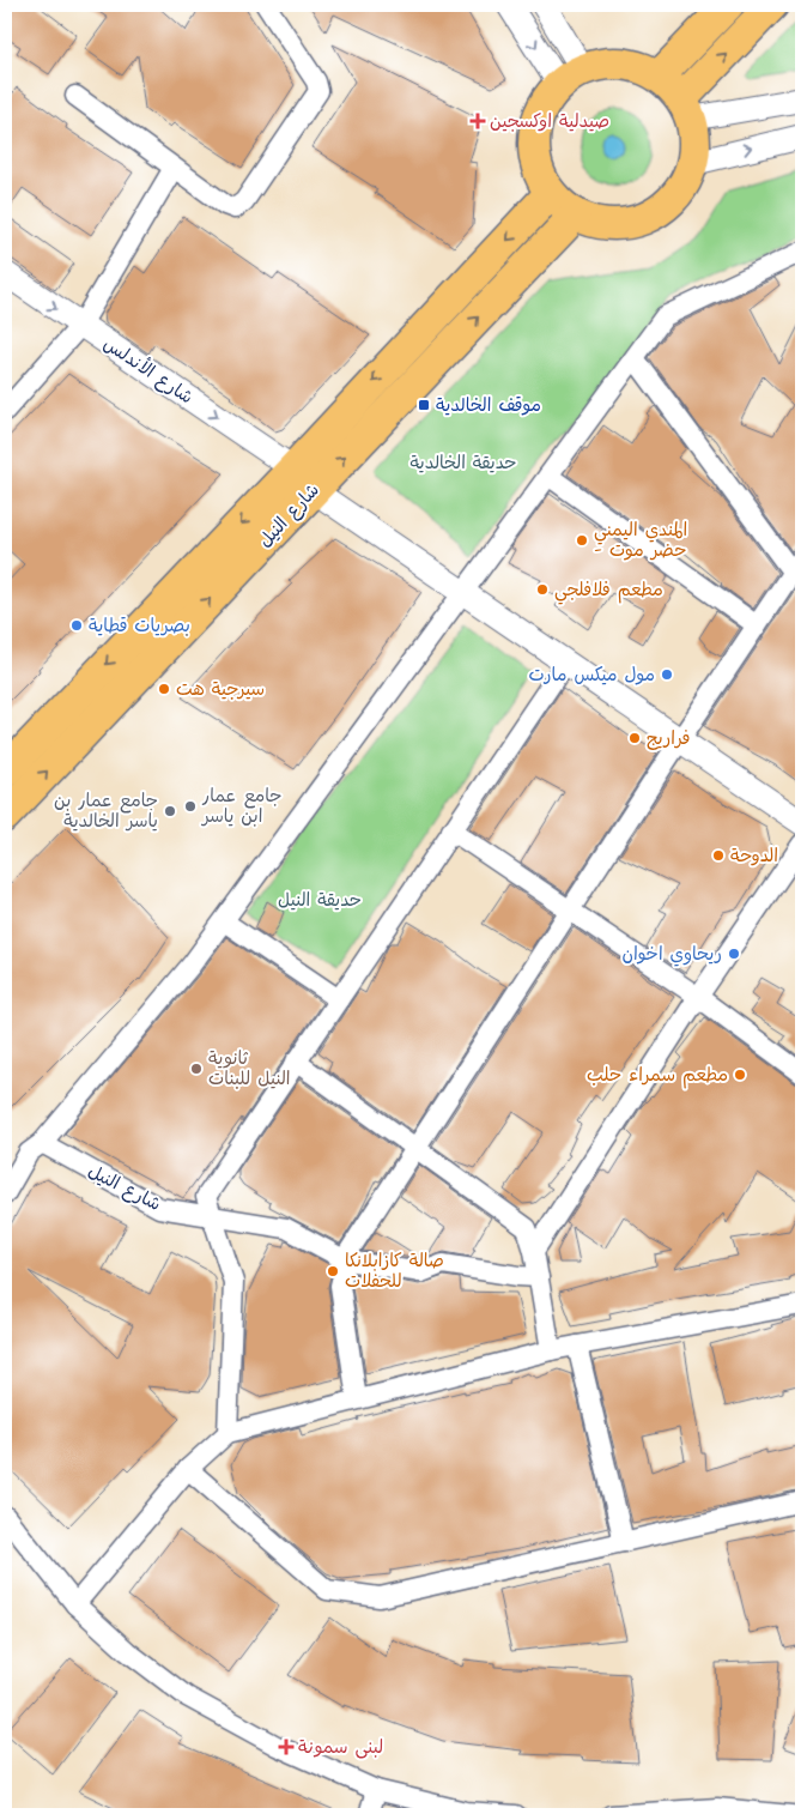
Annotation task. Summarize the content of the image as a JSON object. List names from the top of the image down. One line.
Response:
{"streets":{"main road":["شارع النيل"],"street":["شارع الأندلس"]},"crossings":[["شارع الأندلس","شارع النيل"]],"one_way":["شارع الأندلس"],"parks":["حديقة الخالدية","حديقة النيل"],"places":{"health":["صيدلية اوكسجين","لبنى سمونة"],"transit":["موقف الخالدية"],"other":["المندي اليمني - حضر موت","مطعم فلافلجي","بصريات قطاية","مول ميكس مارت","سيرجية هت","فراريج","جامع عمار ابن ياسر","جامع عمار بن ياسر الخالدية","الدوحة","ريحاوي اخوان","ثانوية النيل للبنات","مطعم سمراء حلب","صالة كازابلانكا للحفلات"]}}
